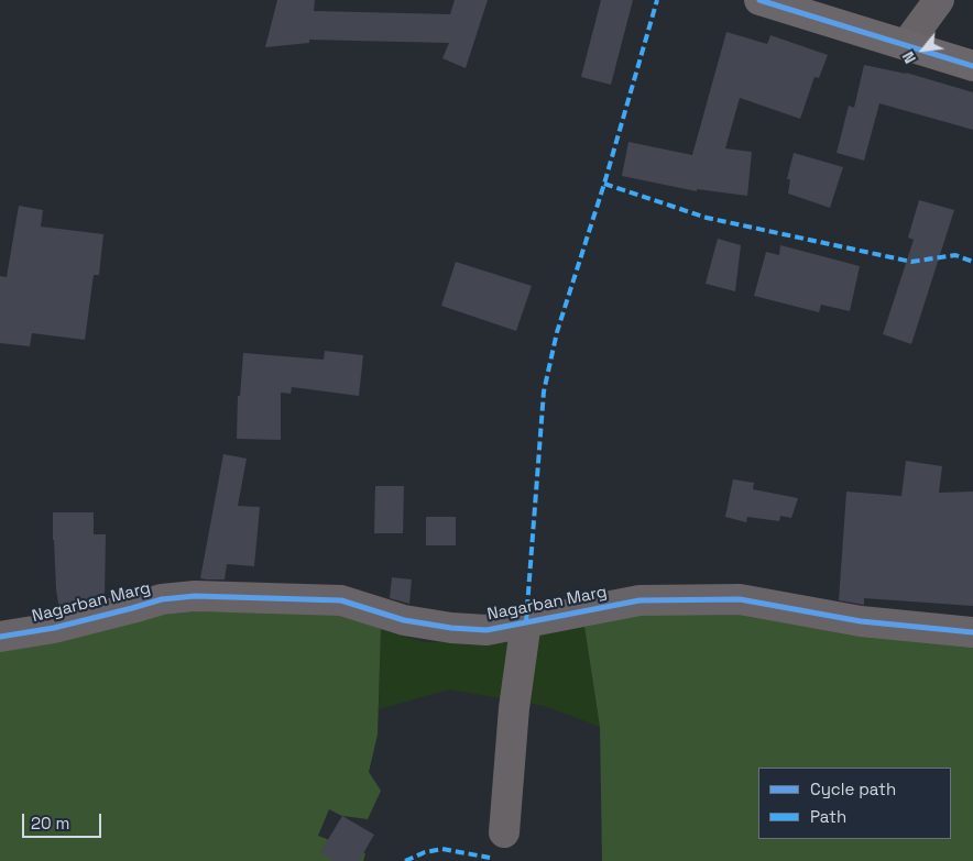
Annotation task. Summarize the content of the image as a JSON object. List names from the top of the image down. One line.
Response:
{"streets":{"street":["Nagarban Marg"]},"legend":["Cycle path","Path"],"scale_bar":"20 m","north":"bottom left"}
